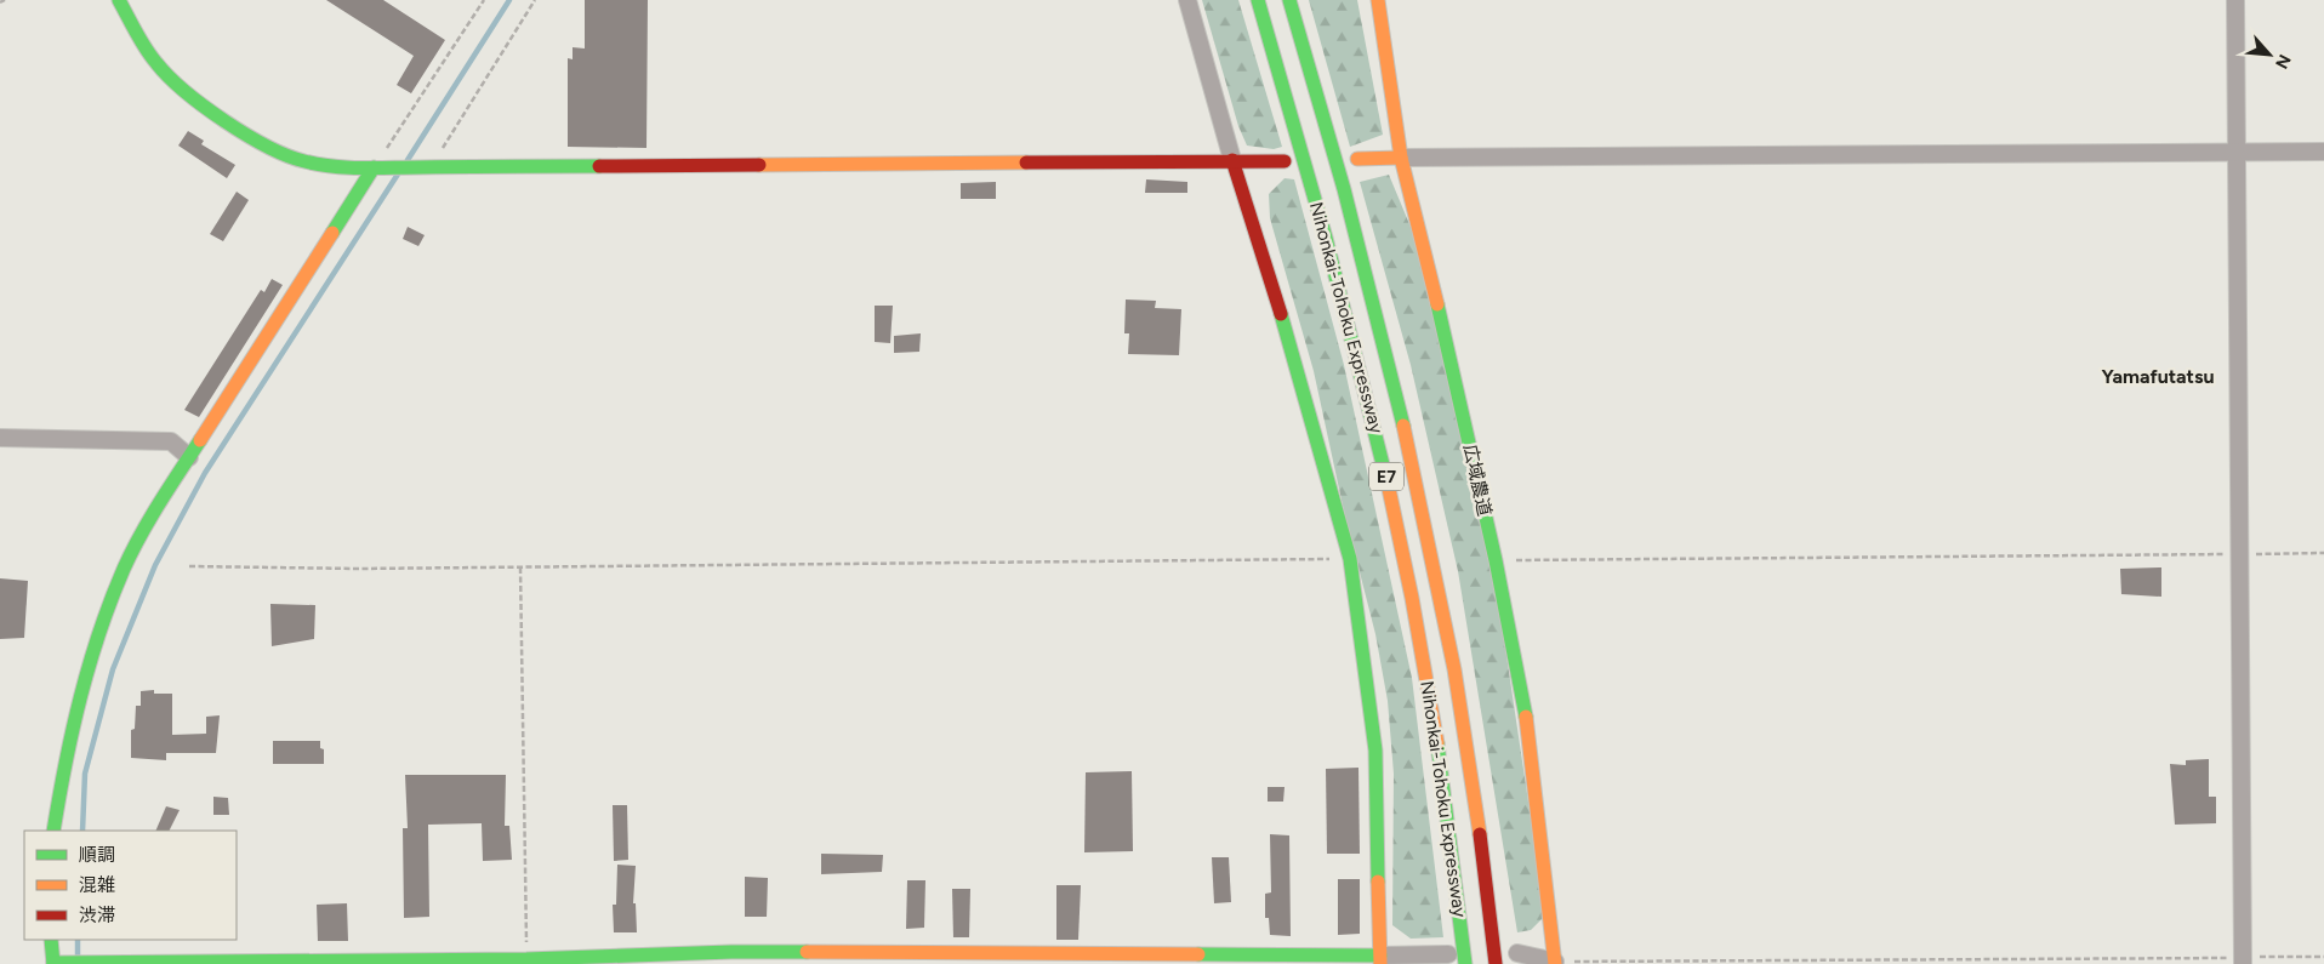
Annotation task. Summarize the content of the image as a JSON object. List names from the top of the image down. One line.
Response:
{"streets":{"main road":["Nihonkai-Tohoku Expressway","E7","広域農道"]},"districts":["Yamafutatsu"],"legend":["順調","混雑","渋滞"],"north":"bottom right"}
